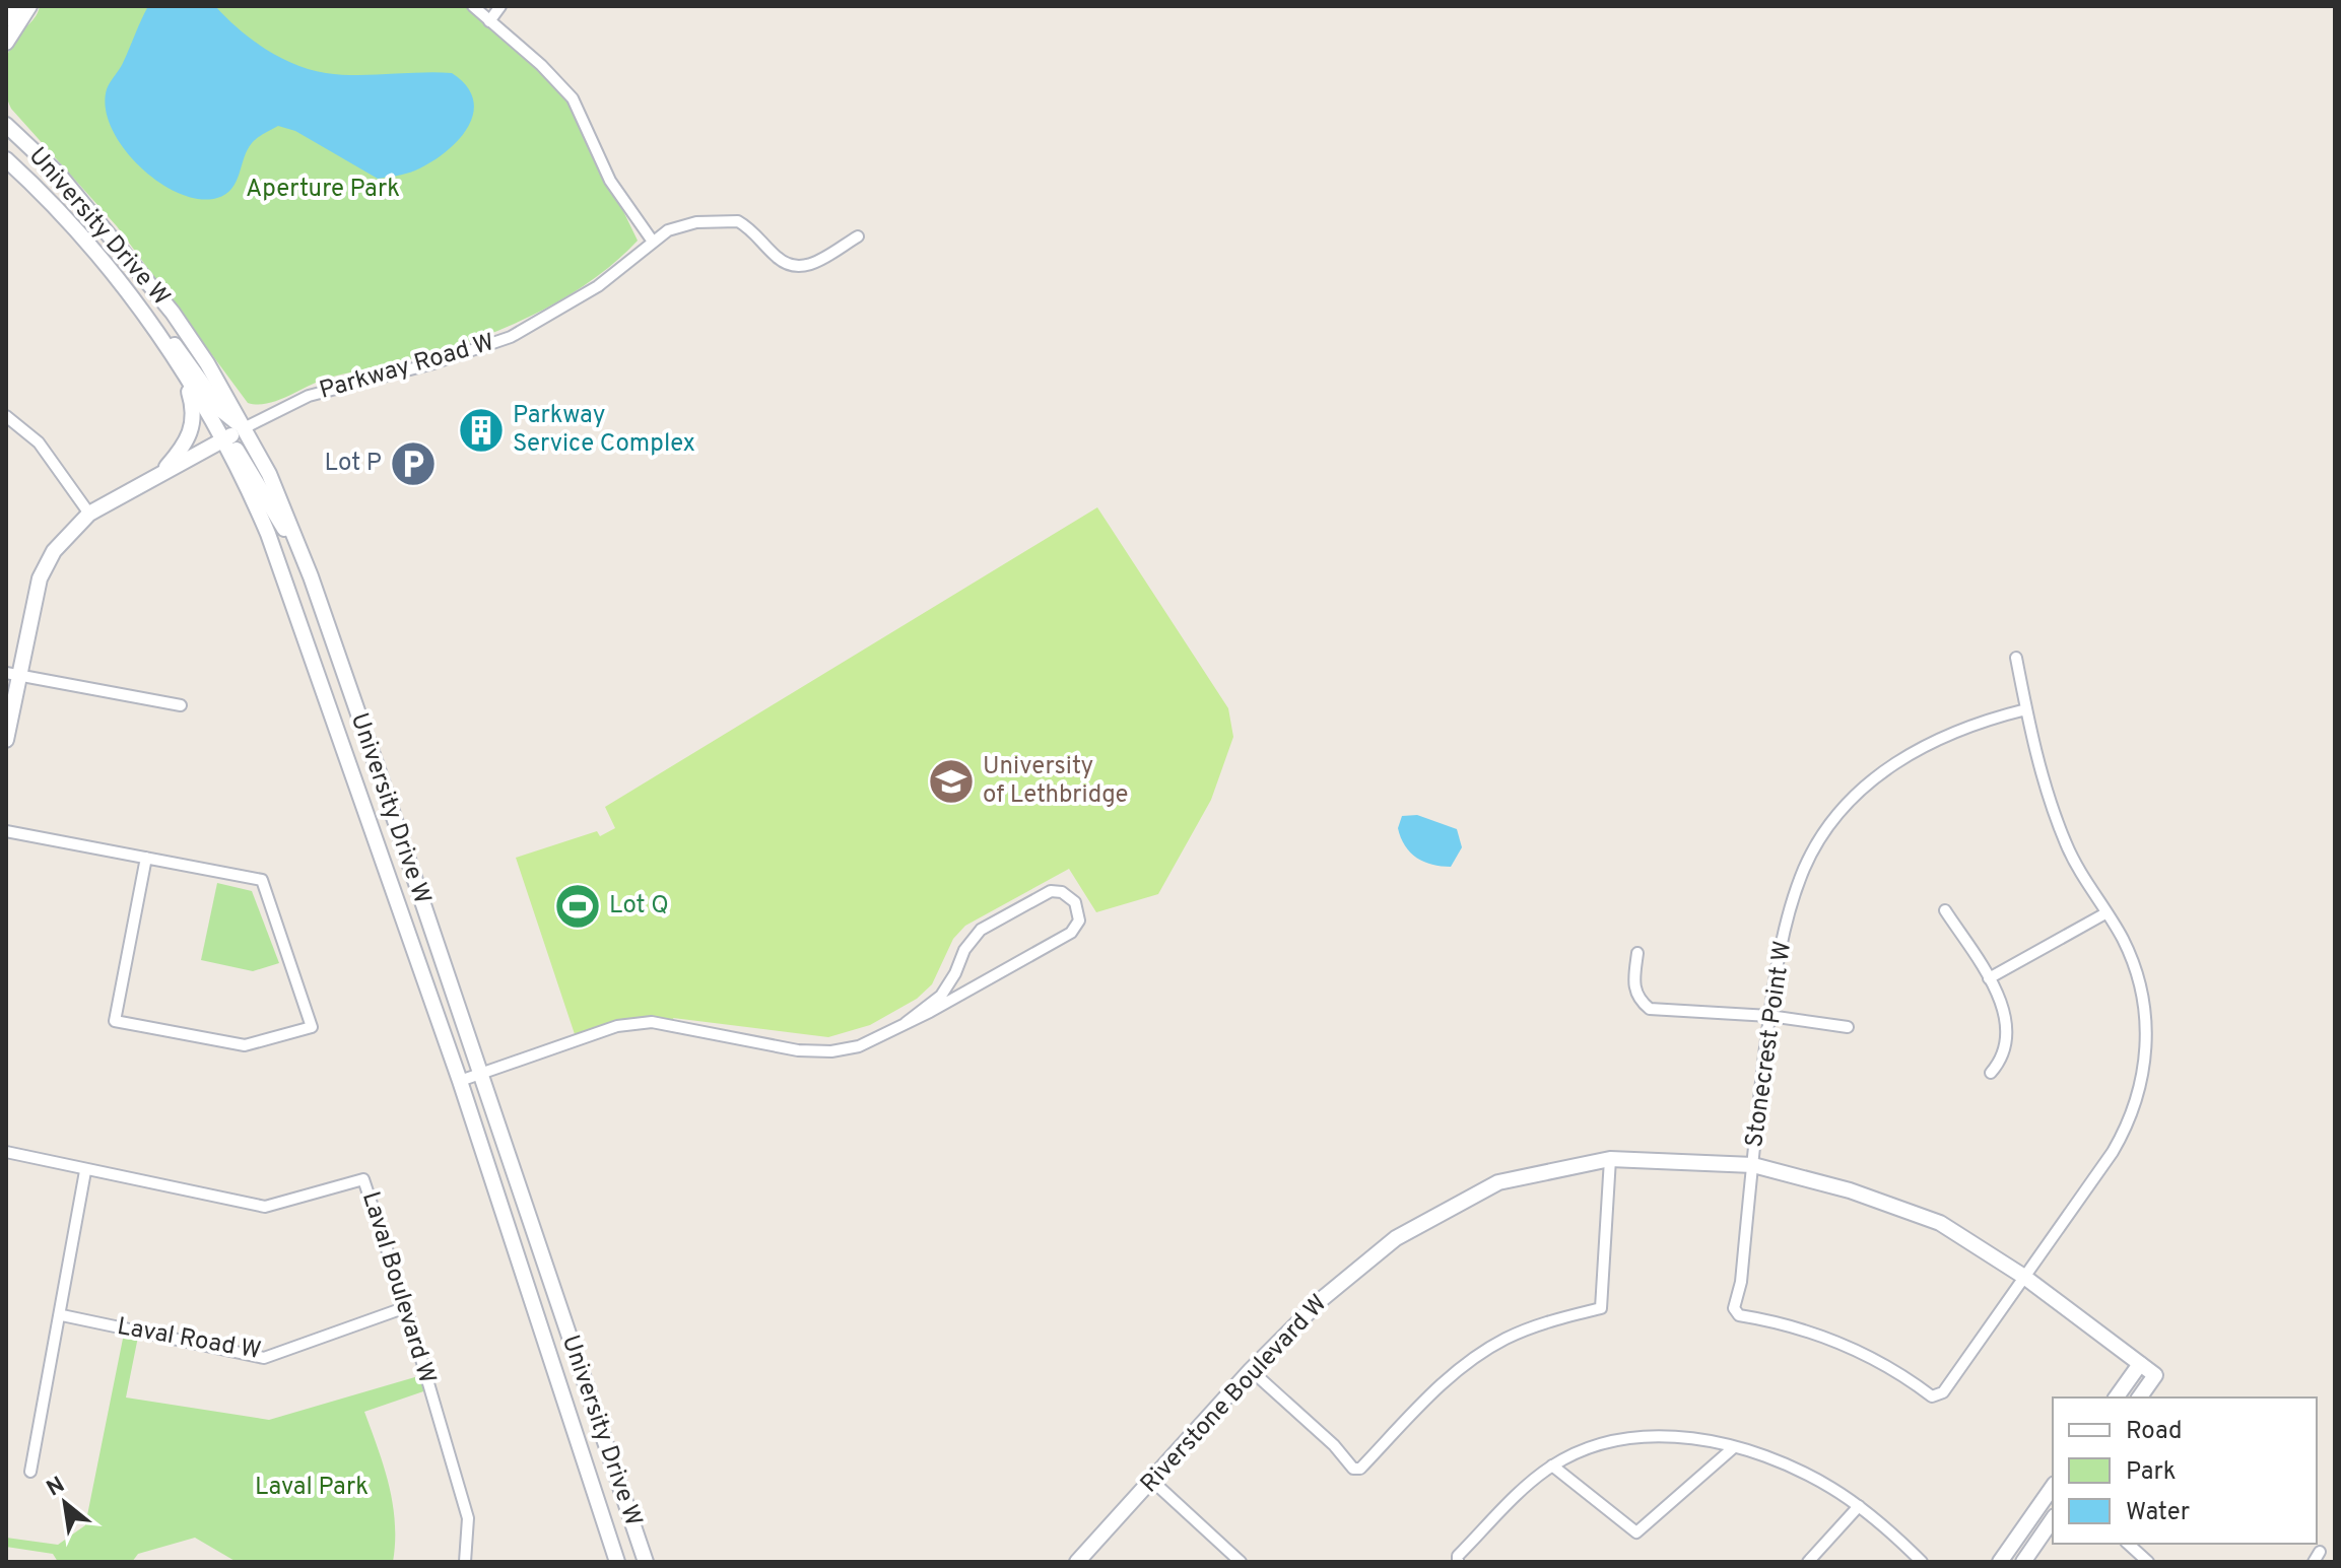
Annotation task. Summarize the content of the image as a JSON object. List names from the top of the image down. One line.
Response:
{"streets":{"main road":["University Drive W","Riverstone Boulevard W"],"street":["Parkway Road W","Stonecrest Point W","Laval Boulevard W","Laval Road W"]},"crossings":[["University Drive W","Parkway Road W"],["Stonecrest Point W","Riverstone Boulevard W"],["Laval Boulevard W","Laval Road W"]],"parks":["Aperture Park","Laval Park"],"places":{"building":["Parkway Service Complex"],"parking":["Lot P"],"school or university":["University of Lethbridge"],"sports":["Lot Q"]},"legend":["Road","Park","Water"],"north":"top left"}
